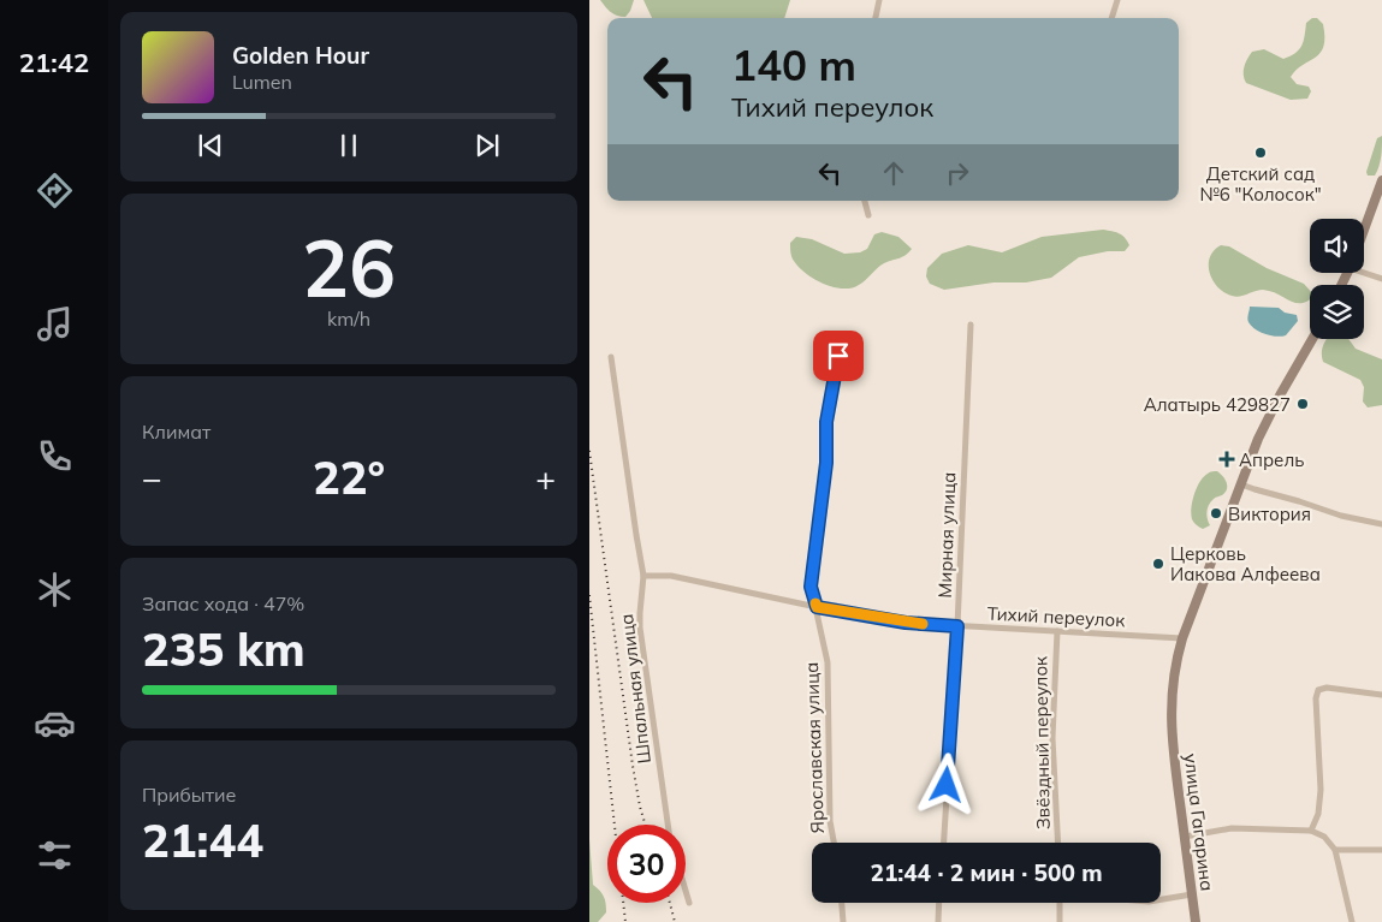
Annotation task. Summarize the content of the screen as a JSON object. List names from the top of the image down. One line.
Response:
{"streets":{"main road":["улица Гагарина"],"street":["Мирная улица","Тихий переулок","Шпальная улица","Звёздный переулок","Ярославская улица"]},"crossings":[["Мирная улица","Тихий переулок"],["Тихий переулок","Шпальная улица"],["Тихий переулок","Звёздный переулок"],["Тихий переулок","Ярославская улица"],["Тихий переулок","улица Гагарина"]],"places":{"other":["Детский сад №6 \"Колосок\"","Алатырь 429827","Виктория","Церковь Иакова Алфеева"],"health":["Апрель"]},"page":{"tabs":"21:42","turn":["140 m","Тихий переулок"],"song":["Golden Hour","Lumen"],"tile":[["26","km/h"],"Климат",["Запас хода · 47%","235 km"],["Прибытие","21:44"]],"heat":["−","22°","+"],"limit":"30","trip":"21:44 · 2 мин · 500 m"}}
